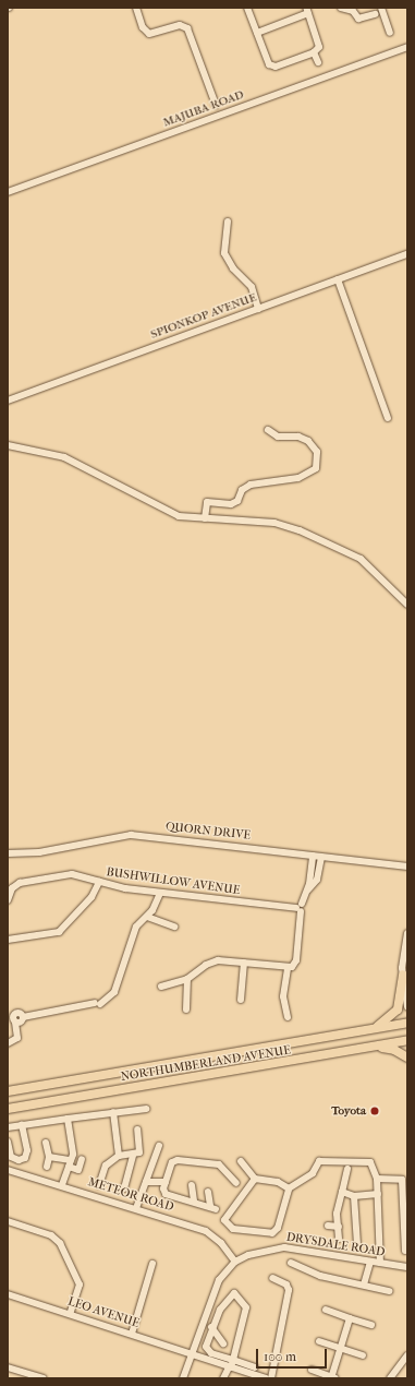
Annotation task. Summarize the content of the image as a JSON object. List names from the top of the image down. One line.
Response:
{"streets":{"main road":["NORTHUMBERLAND AVENUE"],"street":["MAJUBA ROAD","SPIONKOP AVENUE","QUORN DRIVE","BUSHWILLOW AVENUE","METEOR ROAD","DRYSDALE ROAD","LEO AVENUE"]},"crossings":[["METEOR ROAD","DRYSDALE ROAD"]],"places":["Toyota"],"scale_bar":"100 m"}
